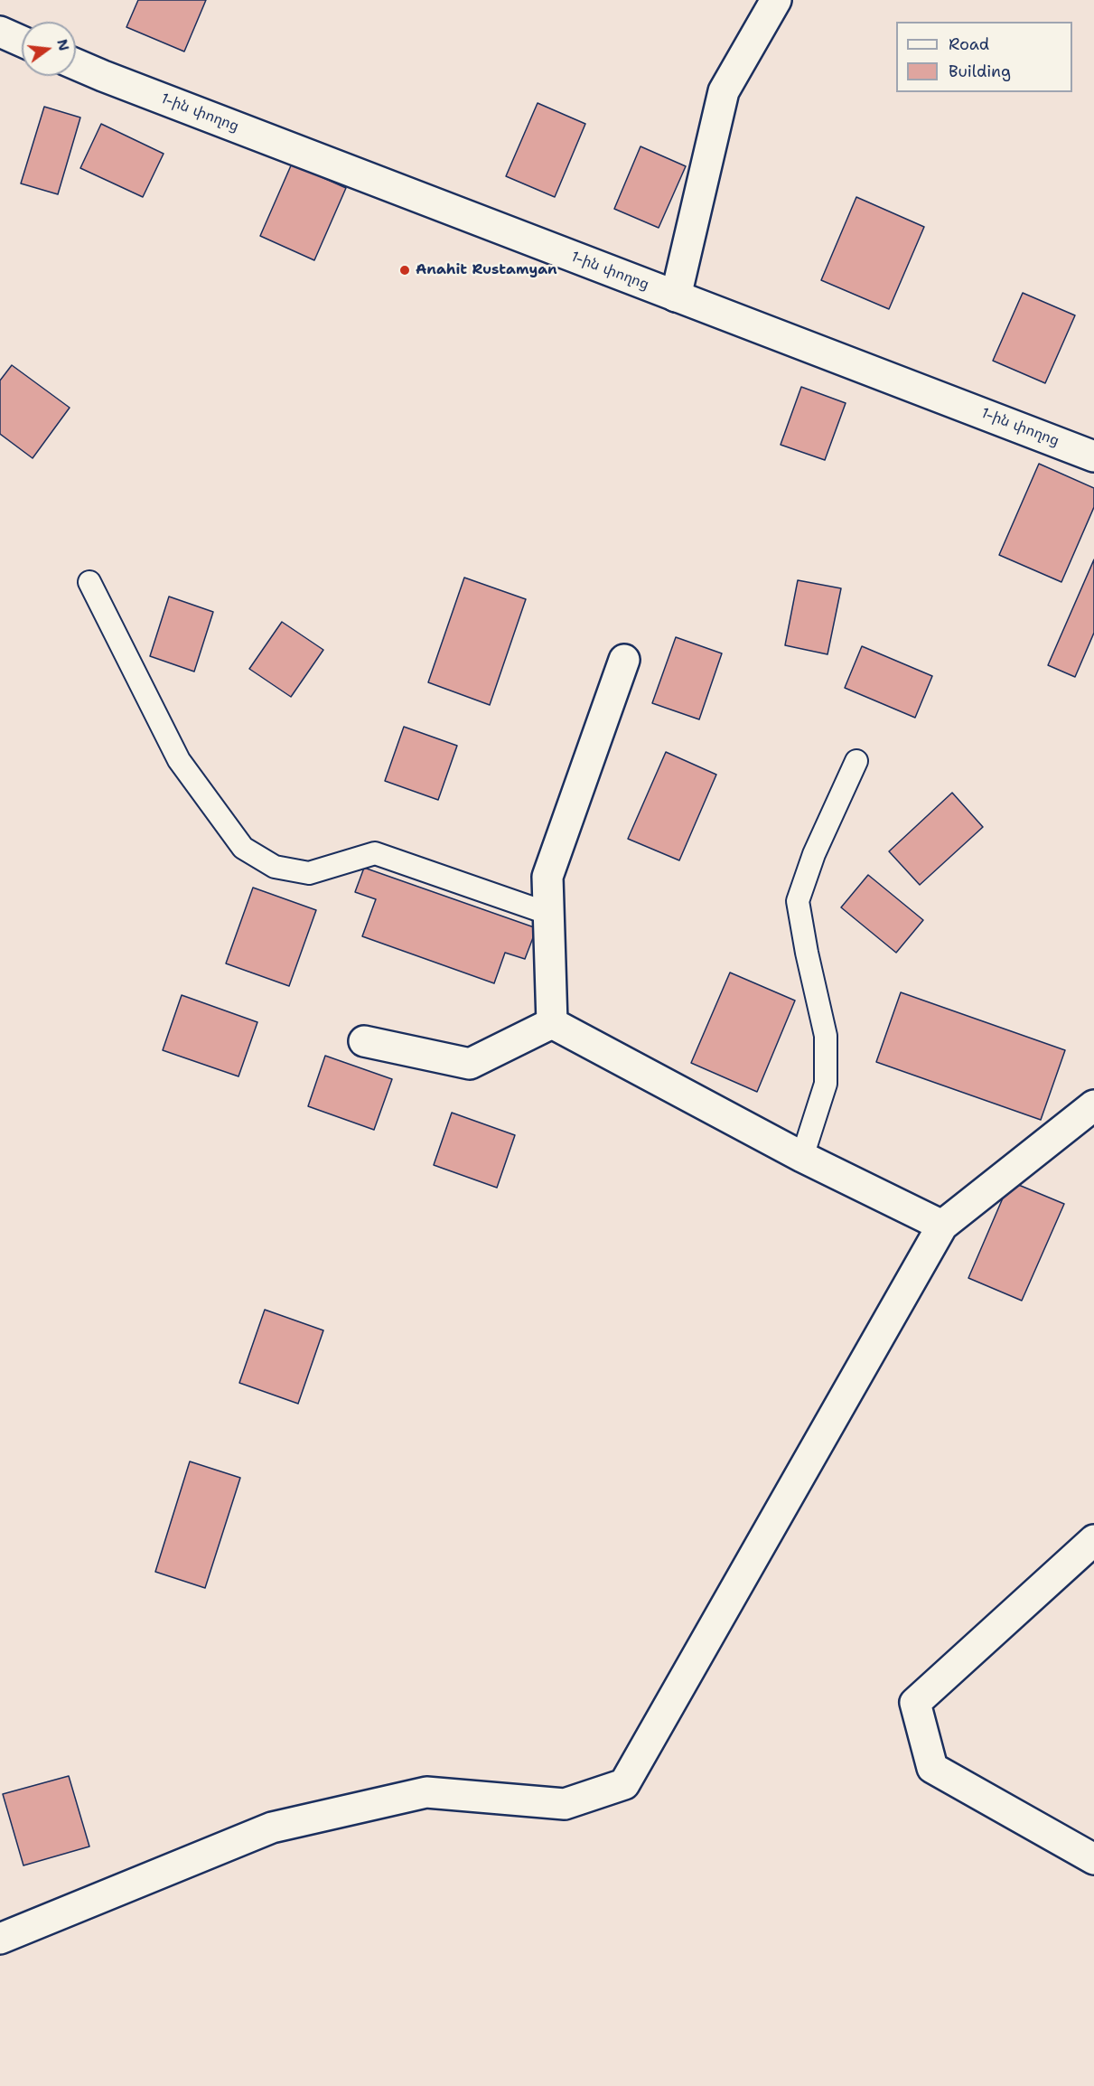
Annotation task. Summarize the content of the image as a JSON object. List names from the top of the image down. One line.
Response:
{"streets":{"street":["1-ին փողոց"]},"places":["Anahit Rustamyan"],"legend":["Road","Building"],"north":"right"}
